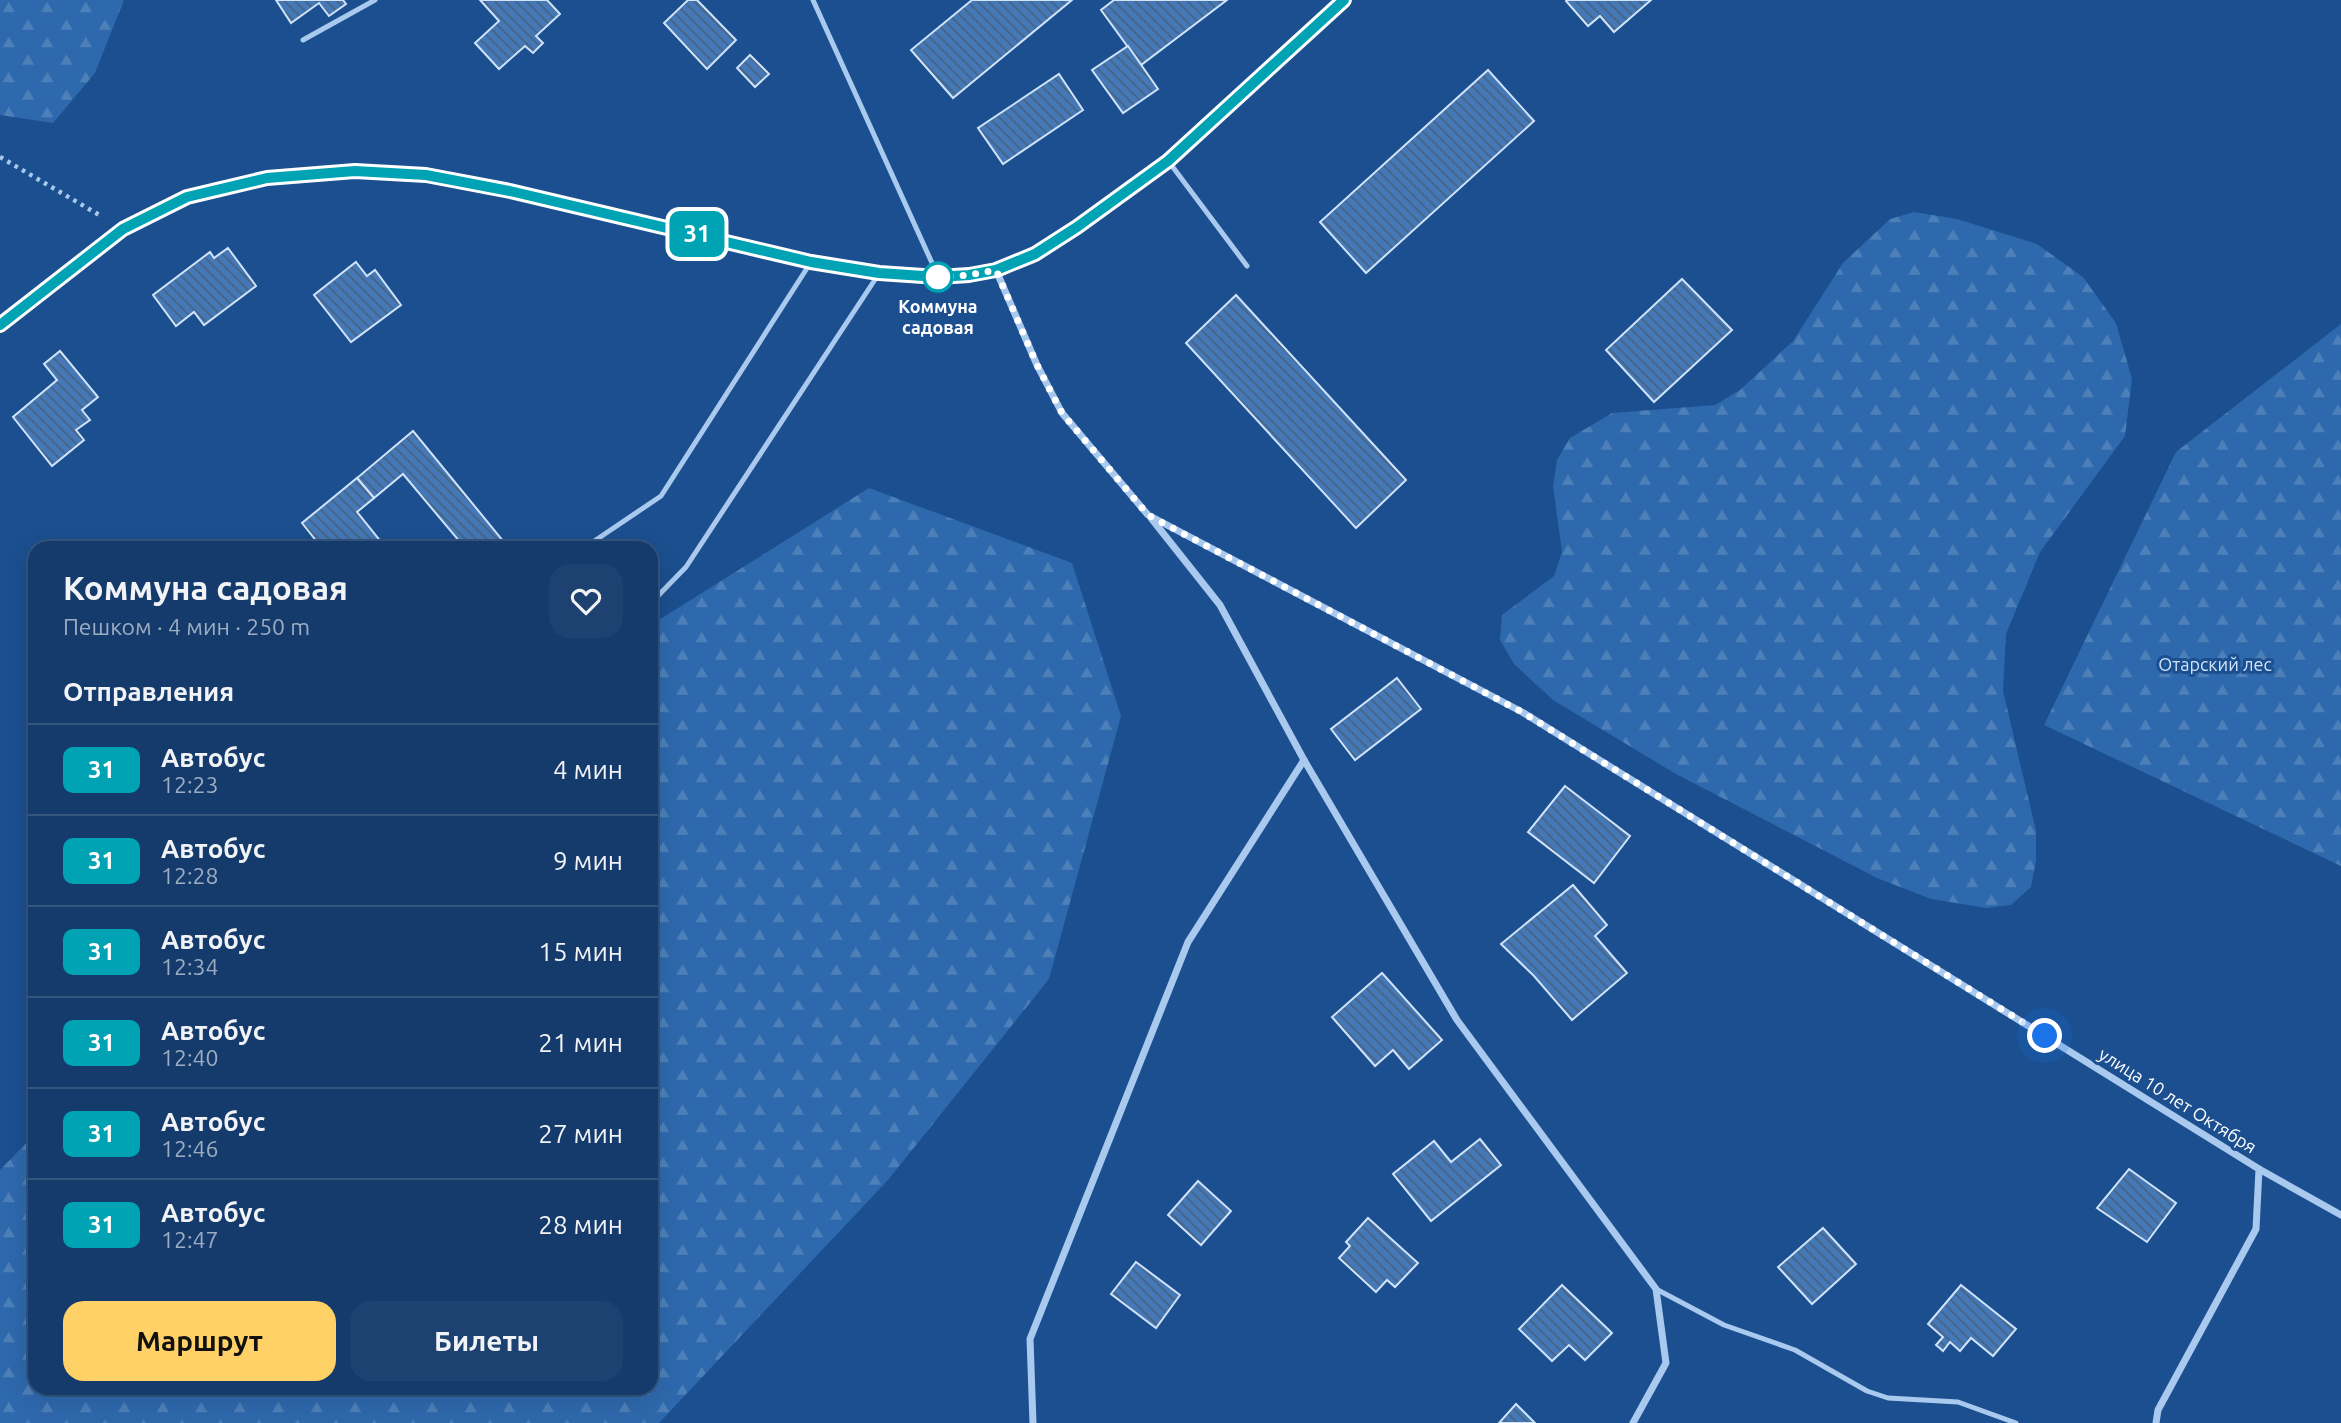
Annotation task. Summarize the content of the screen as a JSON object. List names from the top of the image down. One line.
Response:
{"streets":{"street":["улица 10 лет Октября"]},"parks":["Отарский лес"],"places":["Коммуна садовая"],"lines":["bus line 31"],"page":{"on_map":"31","heading":[["Коммуна садовая","Пешком · 4 мин · 250 m"],"Отправления"],"list":[{"mark":"31","name":"Автобус","note":"12:23","value":"4 мин"},{"mark":"31","name":"Автобус","note":"12:28","value":"9 мин"},{"mark":"31","name":"Автобус","note":"12:34","value":"15 мин"},{"mark":"31","name":"Автобус","note":"12:40","value":"21 мин"},{"mark":"31","name":"Автобус","note":"12:46","value":"27 мин"},{"mark":"31","name":"Автобус","note":"12:47","value":"28 мин"}],"buttons":["Маршрут","Билеты"]}}
